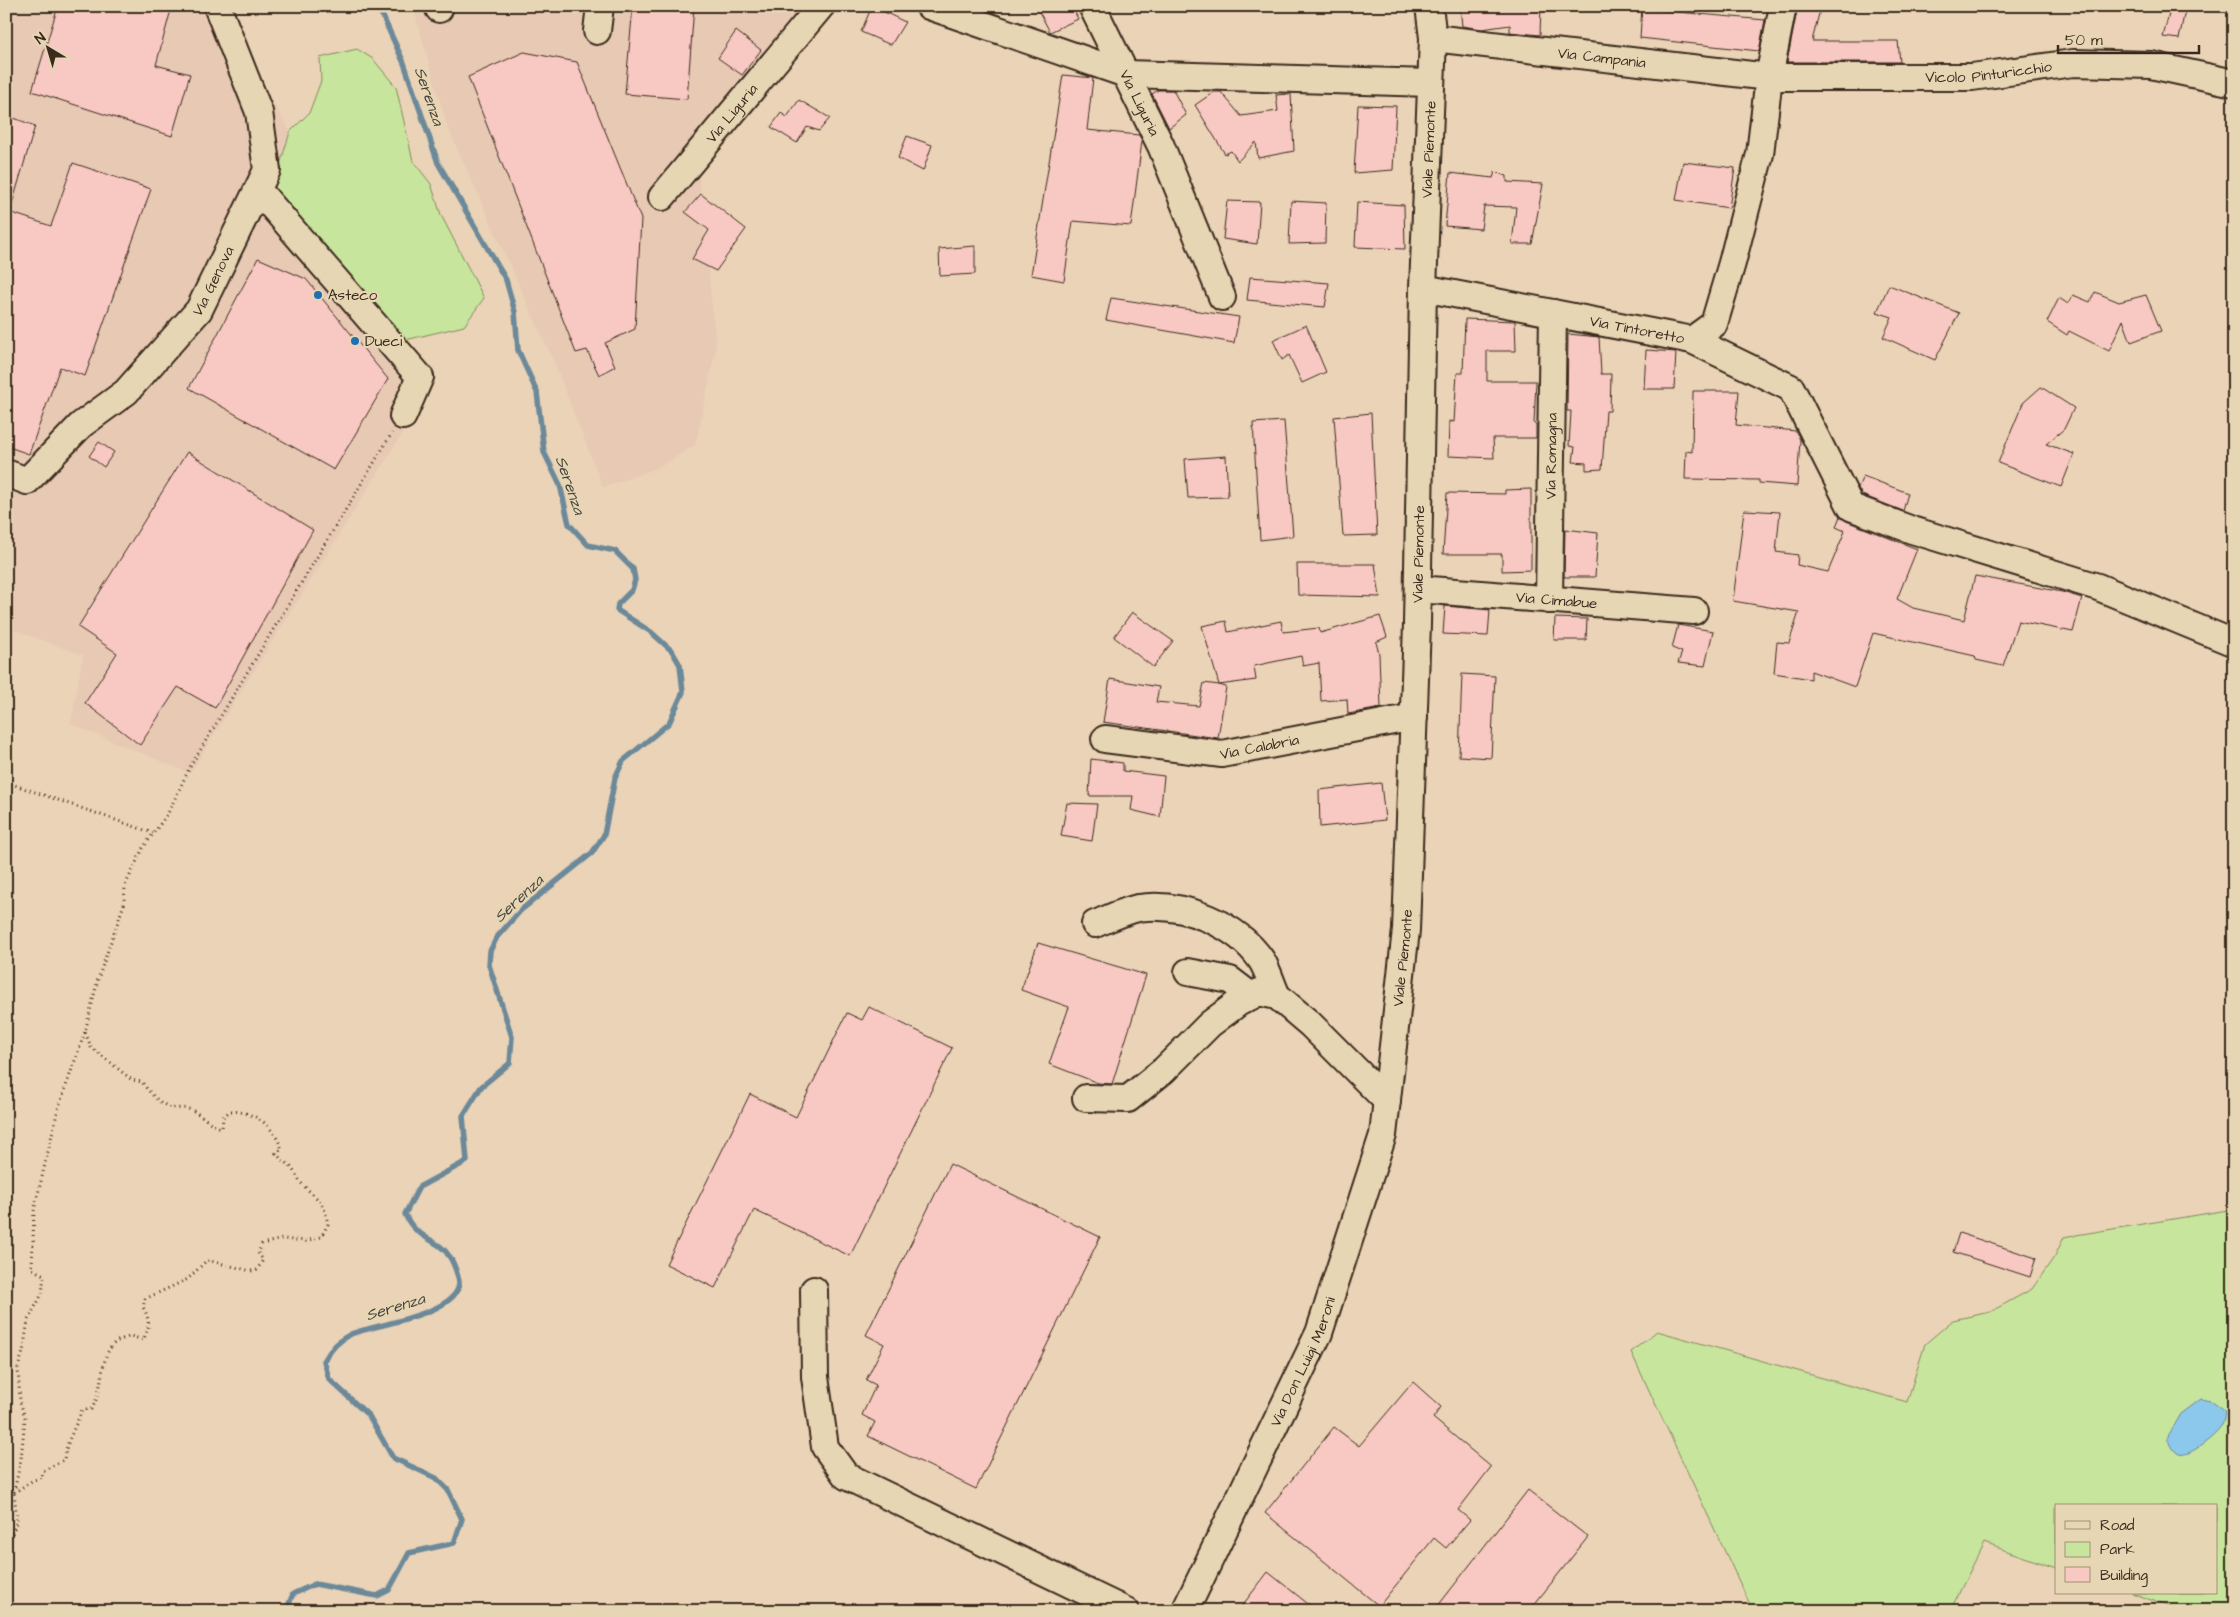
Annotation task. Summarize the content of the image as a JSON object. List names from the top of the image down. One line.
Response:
{"streets":{"street":["Via Campania","Vicolo Pinturicchio","Via Liguria","Viale Piemonte","Via Genova","Via Tintoretto","Via Romagna","Via Cimabue","Via Calabria","Via Don Luigi Meroni"]},"crossings":[["Via Campania","Vicolo Pinturicchio"],["Via Campania","Viale Piemonte"],["Via Campania","Via Tintoretto"],["Vicolo Pinturicchio","Via Tintoretto"],["Viale Piemonte","Via Tintoretto"],["Viale Piemonte","Via Cimabue"],["Viale Piemonte","Via Calabria"],["Viale Piemonte","Via Don Luigi Meroni"],["Via Tintoretto","Via Romagna"],["Via Romagna","Via Cimabue"]],"water":["Serenza"],"places":["Asteco","Dueci"],"legend":["Road","Park","Building"],"scale_bar":"50 m","north":"top left"}
